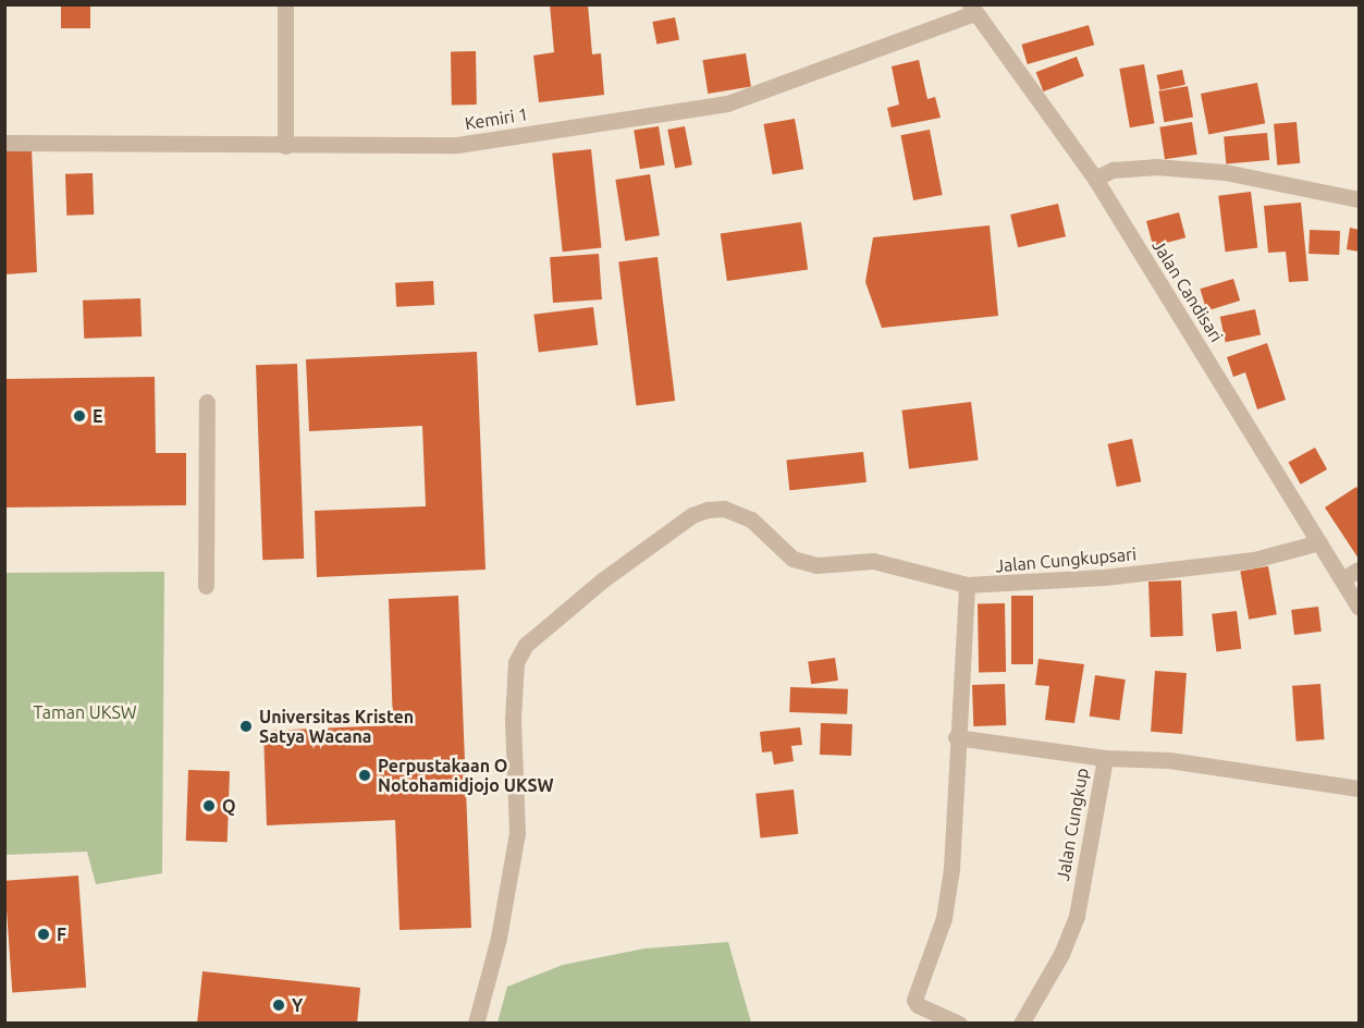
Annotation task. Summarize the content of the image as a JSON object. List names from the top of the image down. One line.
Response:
{"streets":{"street":["Kemiri 1","Jalan Candisari","Jalan Cungkupsari","Jalan Cungkup"]},"crossings":[["Kemiri 1","Jalan Candisari"],["Jalan Candisari","Jalan Cungkupsari"]],"parks":["Taman UKSW"],"places":["E","Universitas Kristen Satya Wacana","Perpustakaan O Notohamidjojo UKSW","Q","F","Y"]}
